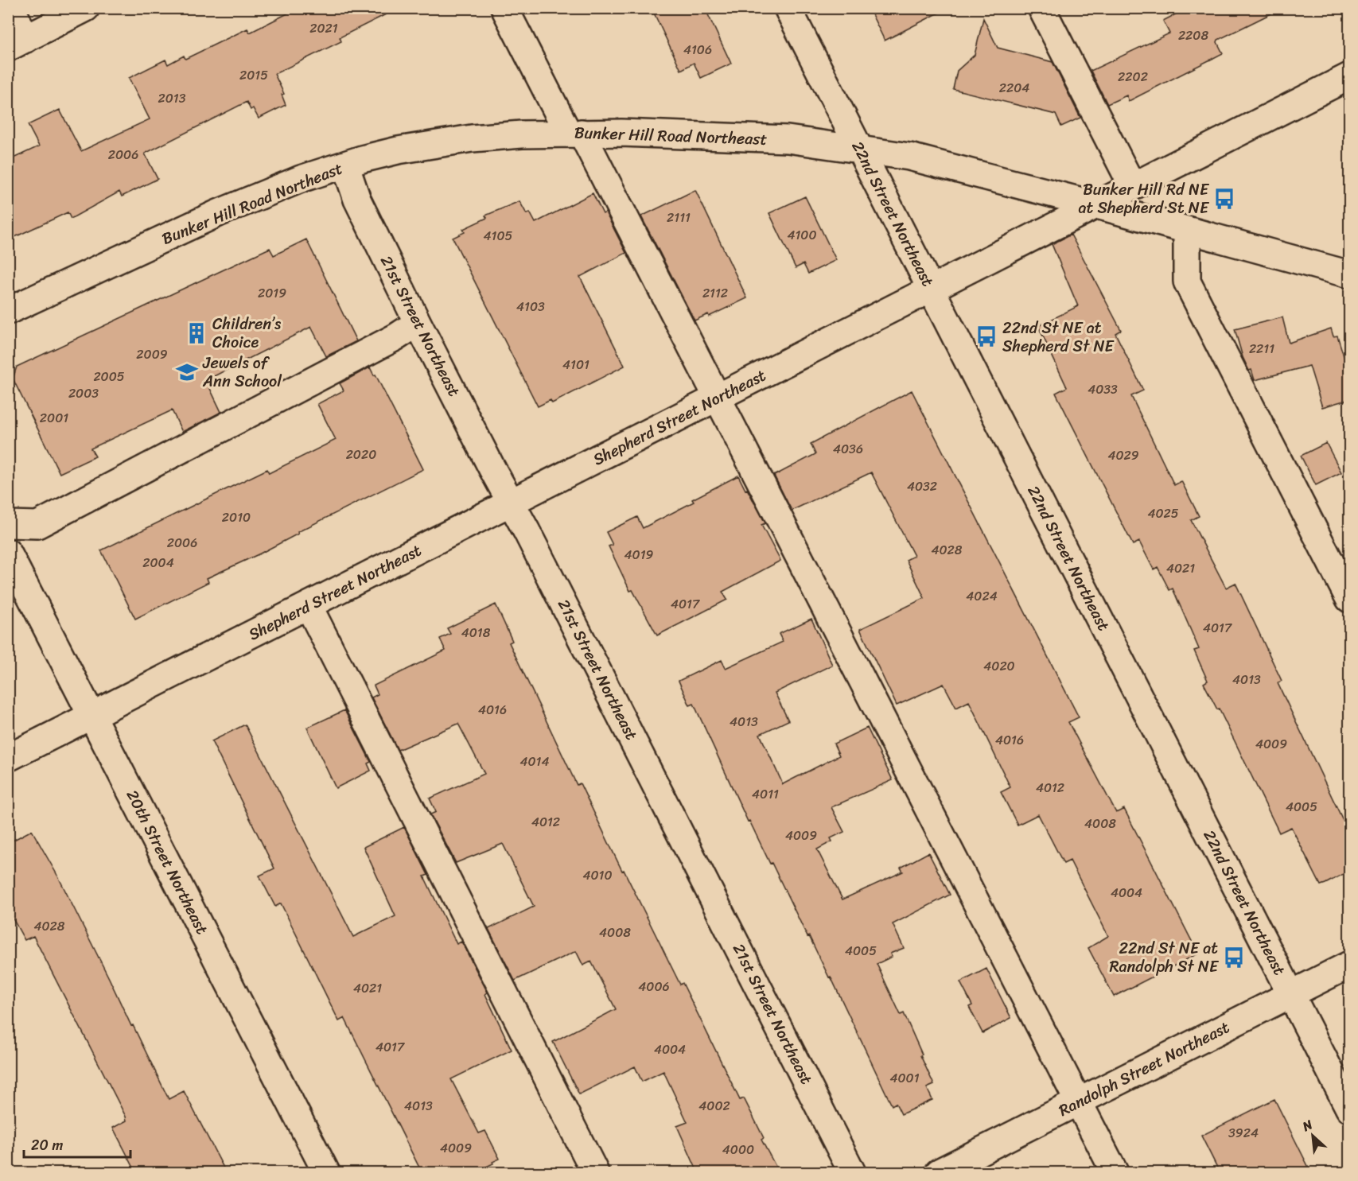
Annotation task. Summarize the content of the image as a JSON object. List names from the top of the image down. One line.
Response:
{"streets":{"street":["Bunker Hill Road Northeast","22nd Street Northeast","21st Street Northeast","Shepherd Street Northeast","20th Street Northeast","Randolph Street Northeast"]},"crossings":[["Bunker Hill Road Northeast","22nd Street Northeast"],["Bunker Hill Road Northeast","21st Street Northeast"],["Bunker Hill Road Northeast","Shepherd Street Northeast"],["22nd Street Northeast","Shepherd Street Northeast"],["22nd Street Northeast","Randolph Street Northeast"],["21st Street Northeast","Shepherd Street Northeast"],["Shepherd Street Northeast","20th Street Northeast"]],"places":{"bus stop":["Bunker Hill Rd NE at Shepherd St NE","22nd St NE at Shepherd St NE","22nd St NE at Randolph St NE"],"building":["Children’s Choice"],"school or university":["Jewels of Ann School"]},"house_numbers":["2021","2208","4106","2015","2202","2204","2013","2006","2111","4100","4105","2019","2112","4103","2211","2009","4101","2005","4033","2003","2001","4036","2020","4029","4032","4025","2010","2006","4028","4019","2004","4021","4024","4017","4017","4018","4020","4013","4016","4013","4016","4009","4014","4012","4011","4005","4012","4008","4009","4010","4004","4028","4008","4005","4006","4021","4017","4004","4001","4013","4002","3924","4009","4000"],"scale_bar":"20 m","north":"top left"}
